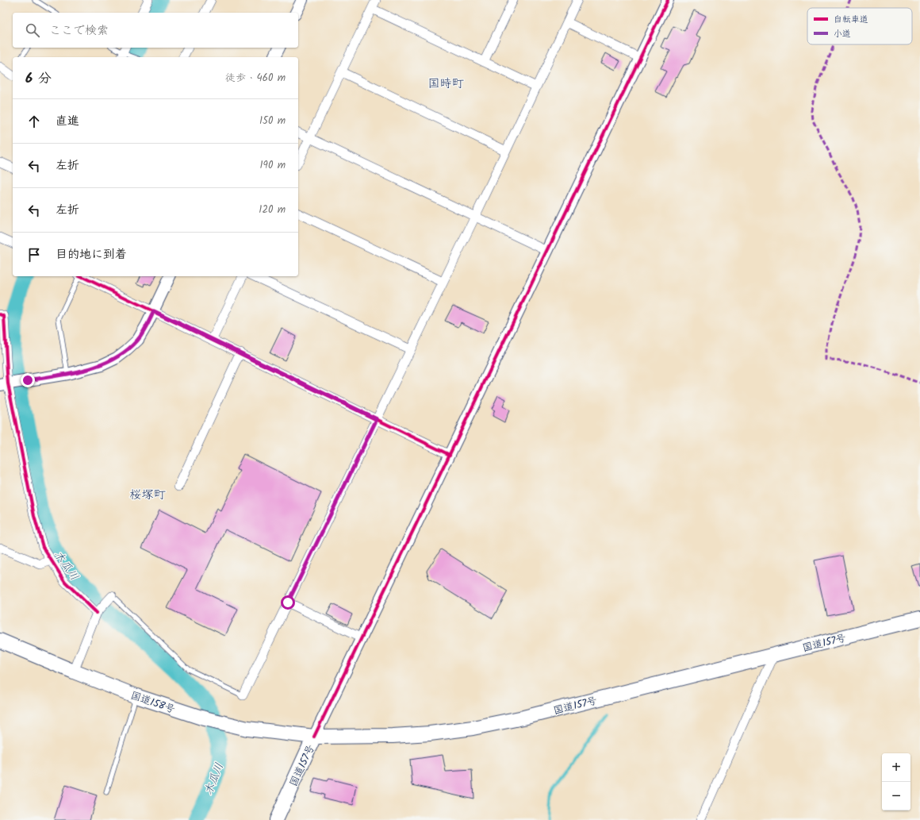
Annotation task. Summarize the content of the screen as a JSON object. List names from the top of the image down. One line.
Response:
{"streets":{"highway":["国道157号","国道158号"]},"crossings":[["国道157号","国道158号"]],"districts":["国時町","桜塚町"],"water":["木瓜川"],"legend":["自転車道","小道"],"page":{"search":"ここで検索","heading":["6 分","徒歩 · 460 m"],"list":[["直進","150 m"],["左折","190 m"],["左折","120 m"],"目的地に到着"],"map_buttons":["+","−"]}}
